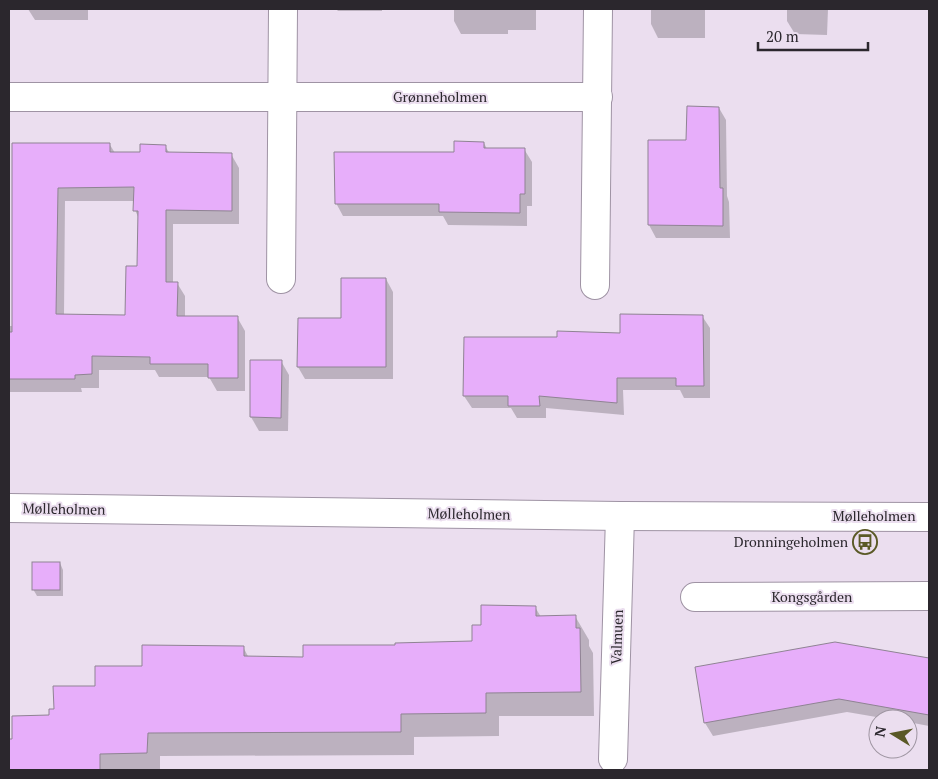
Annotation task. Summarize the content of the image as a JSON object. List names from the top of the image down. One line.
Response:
{"streets":{"street":["Grønneholmen","Mølleholmen","Kongsgården","Valmuen"]},"crossings":[["Mølleholmen","Valmuen"]],"places":{"bus stop":["Dronningeholmen"]},"scale_bar":"20 m","north":"left"}
